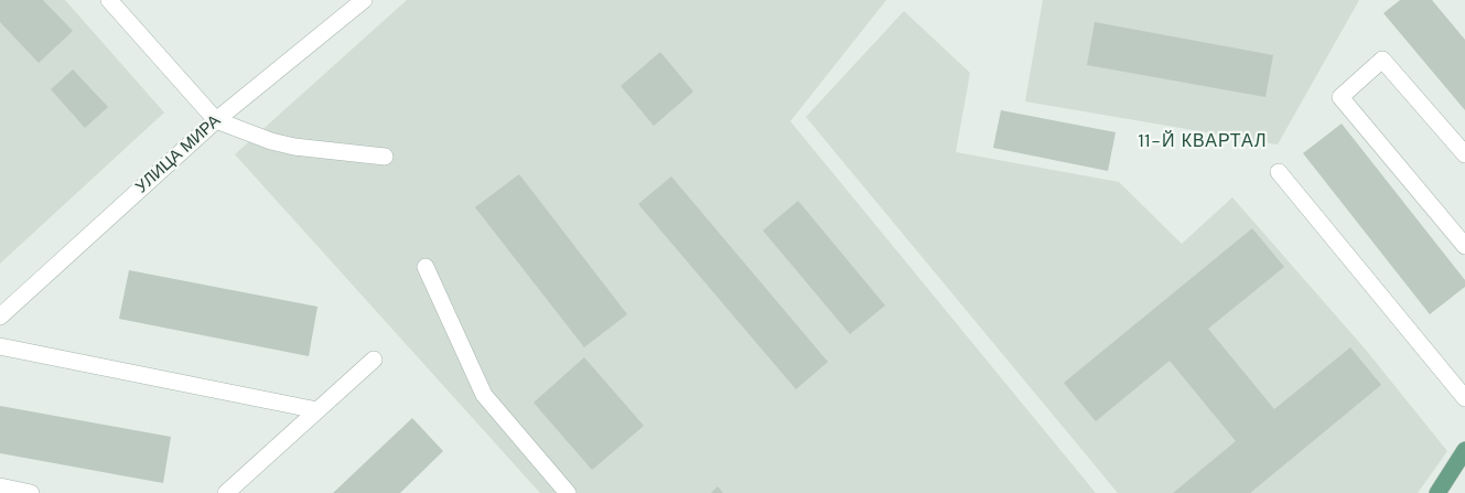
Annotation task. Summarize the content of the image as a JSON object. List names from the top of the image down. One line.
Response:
{"streets":{"street":["УЛИЦА МИРА"]},"districts":["11-Й КВАРТАЛ"]}
